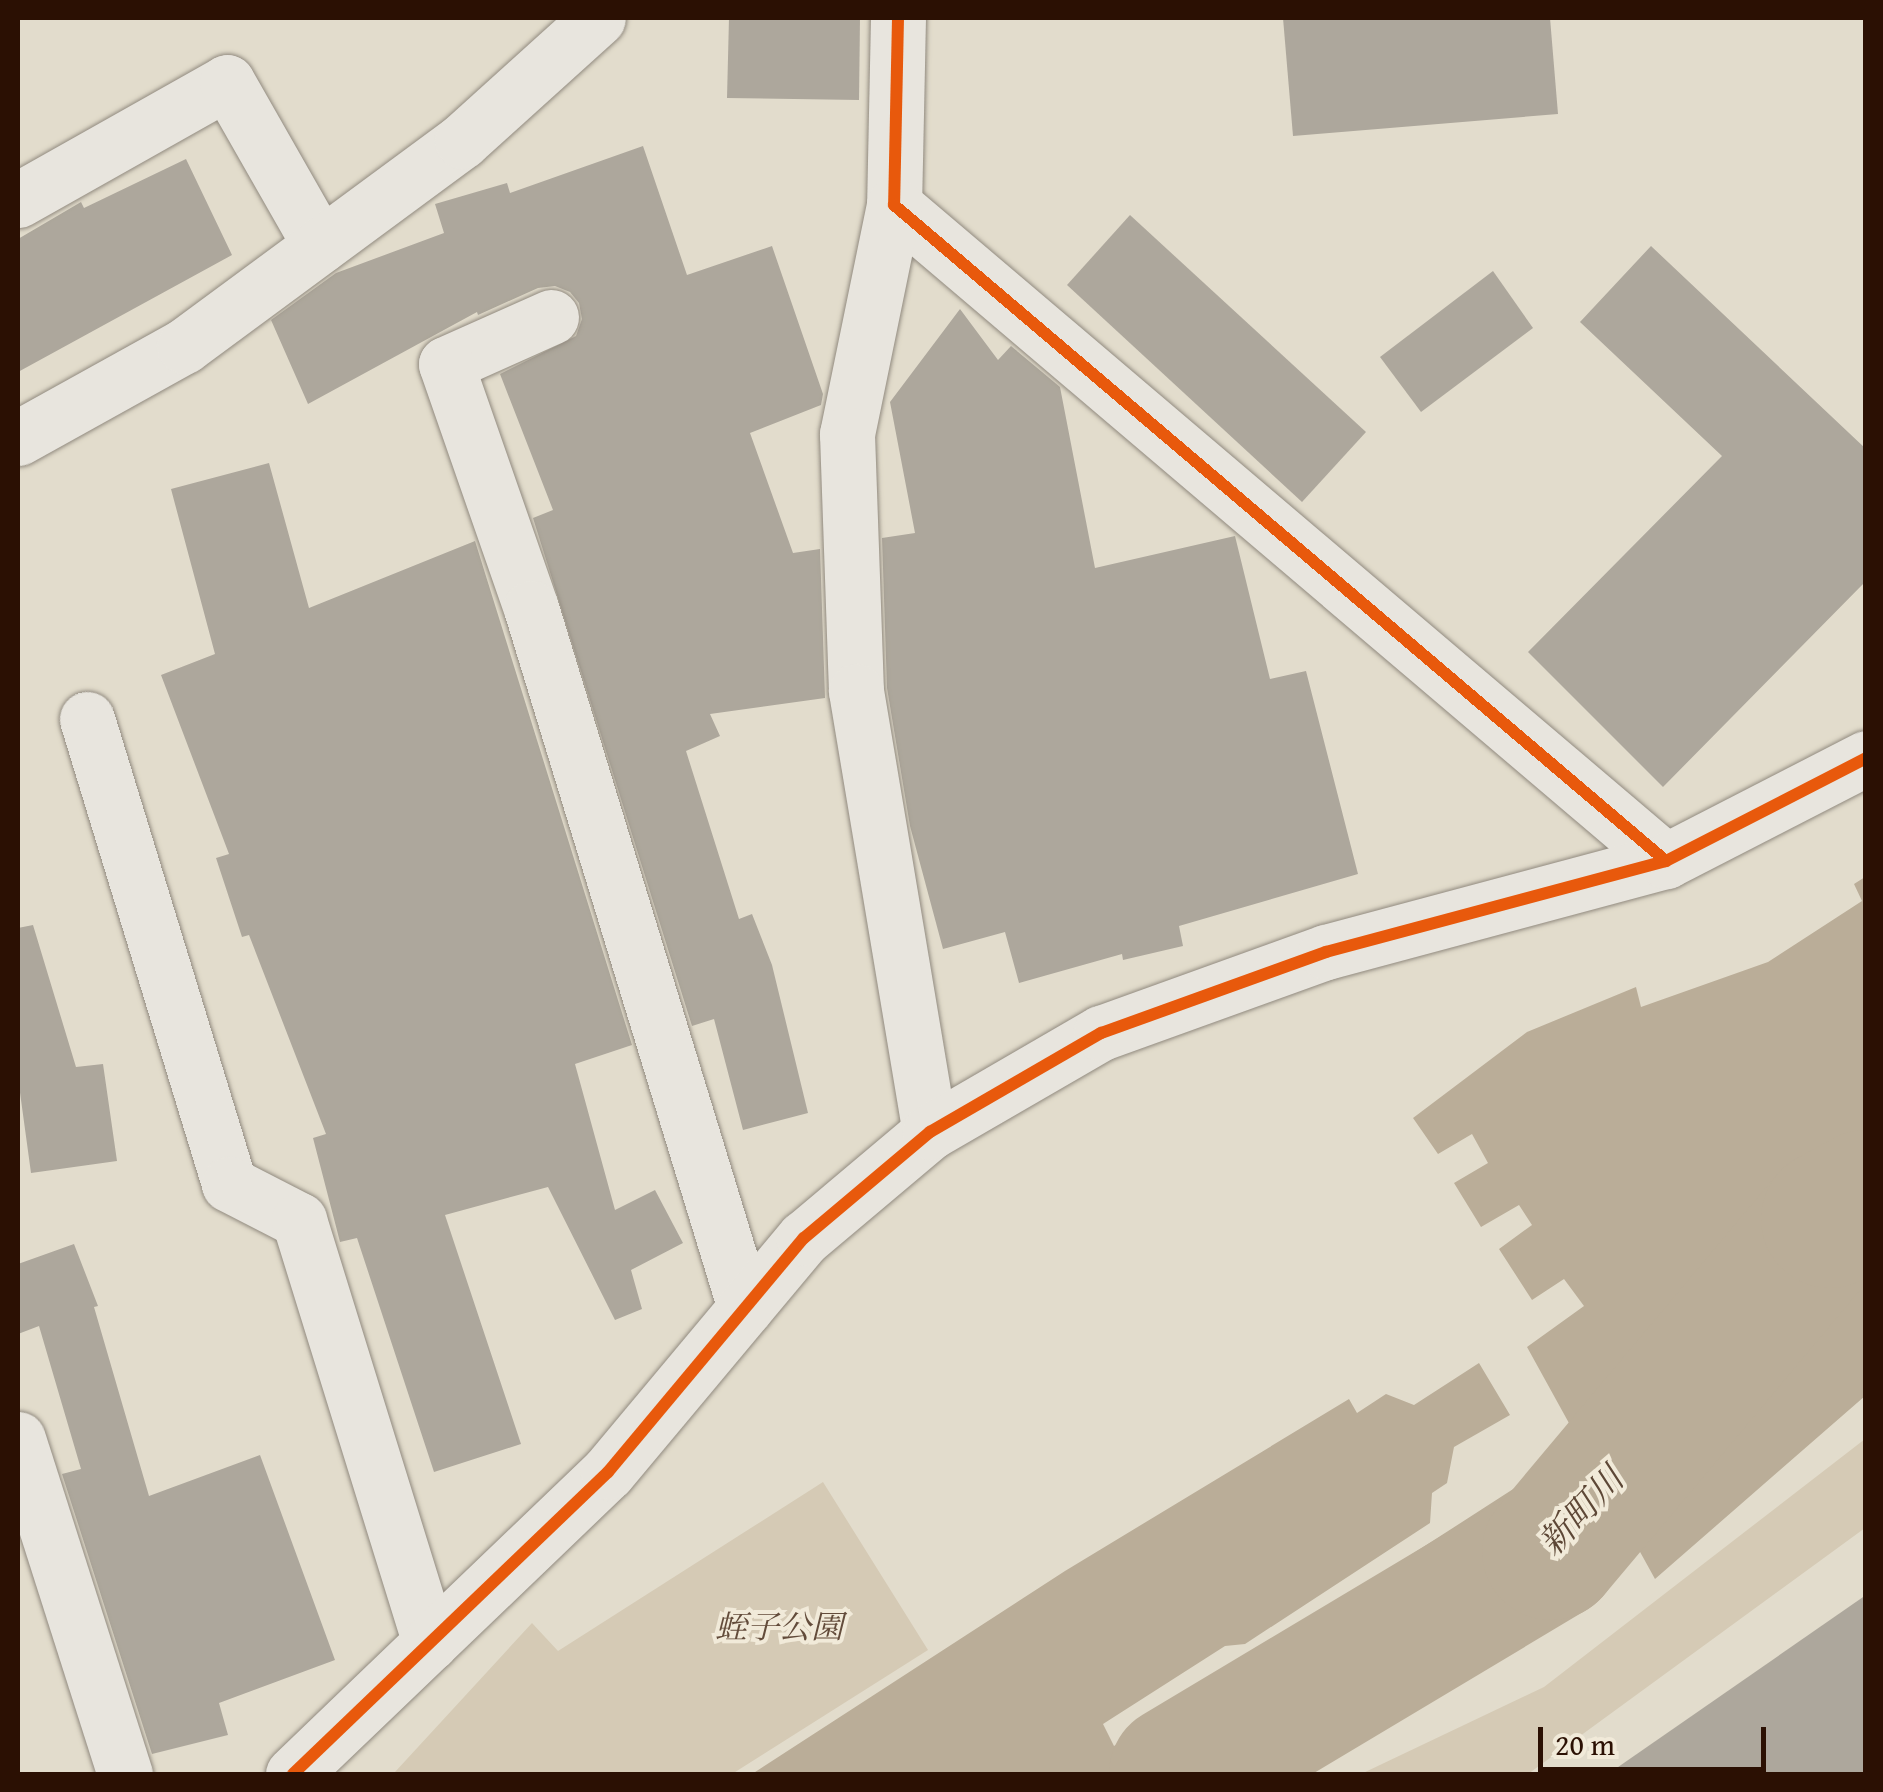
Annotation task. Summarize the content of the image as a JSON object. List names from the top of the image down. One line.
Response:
{"water":["新町川"],"parks":["蛭子公園"],"scale_bar":"20 m"}
